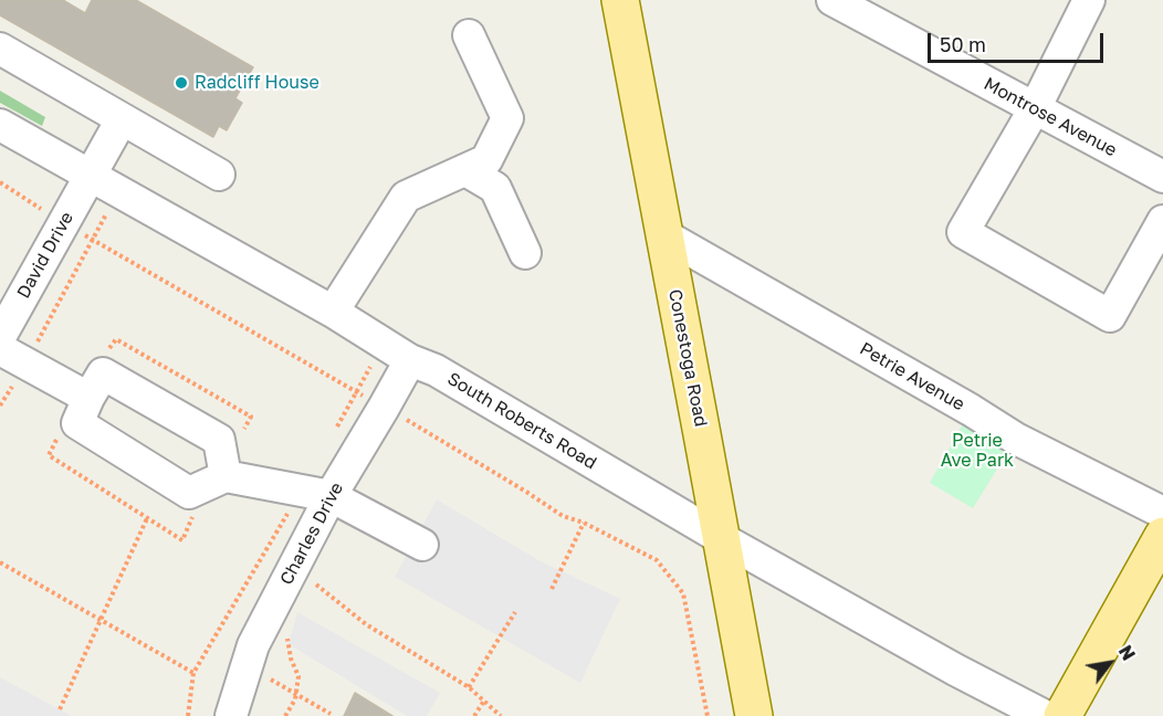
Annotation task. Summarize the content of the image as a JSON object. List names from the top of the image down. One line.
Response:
{"streets":{"main road":["Conestoga Road"],"street":["Montrose Avenue","David Drive","Petrie Avenue","South Roberts Road","Charles Drive"]},"crossings":[["David Drive","South Roberts Road"],["Conestoga Road","Petrie Avenue"],["Conestoga Road","South Roberts Road"],["South Roberts Road","Charles Drive"]],"parks":["Petrie Ave Park"],"places":["Radcliff House"],"scale_bar":"50 m","north":"top right"}
